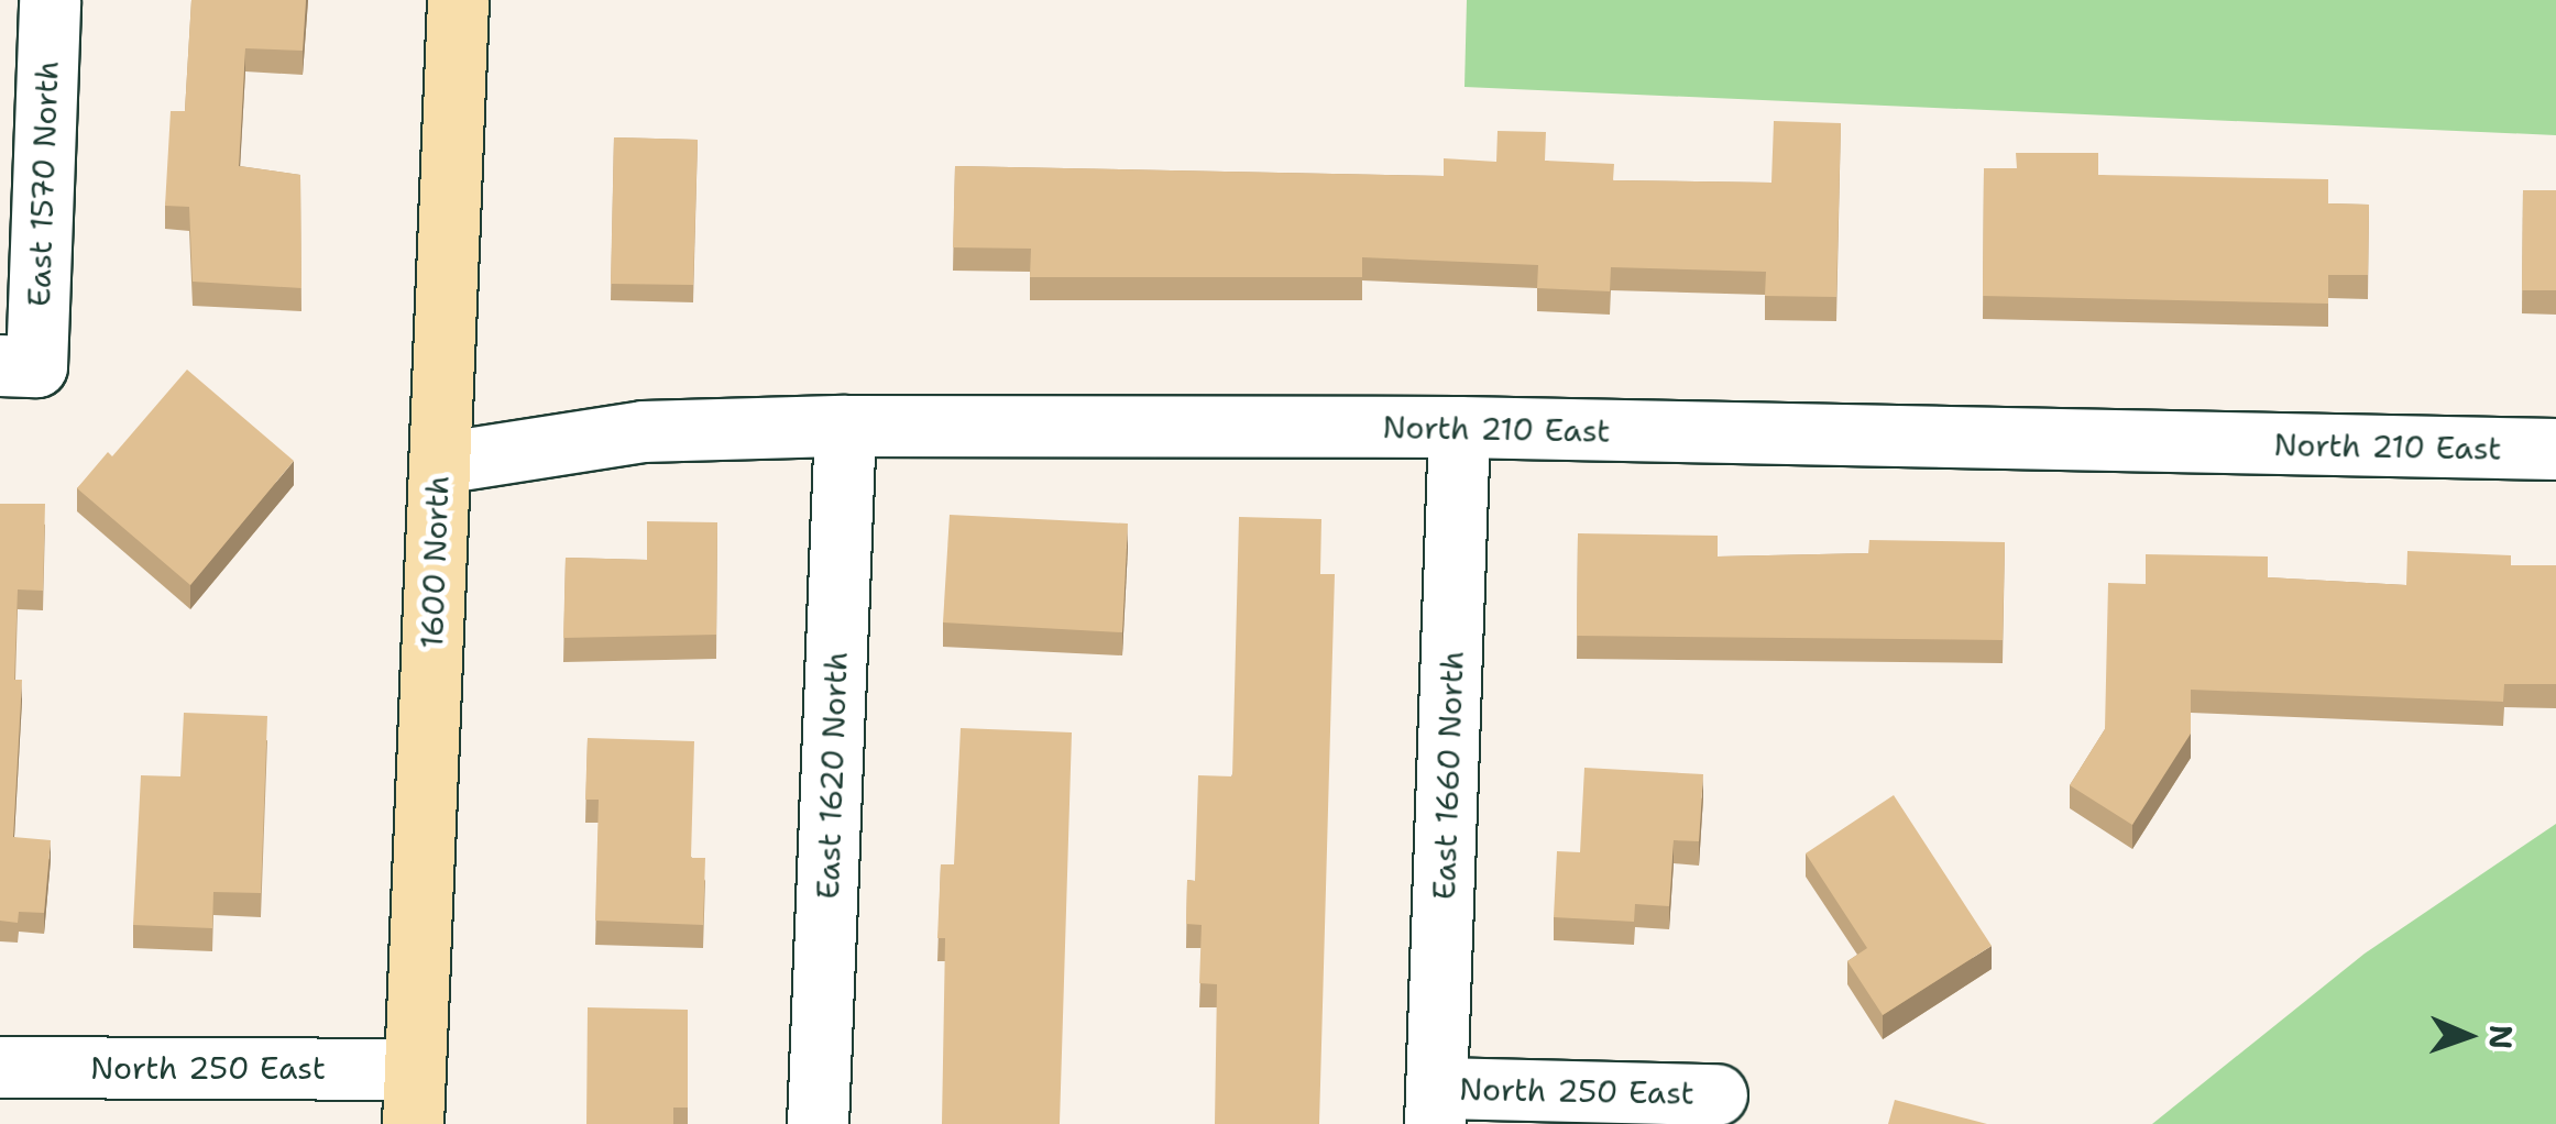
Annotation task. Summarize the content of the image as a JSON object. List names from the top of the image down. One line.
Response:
{"streets":{"main road":["1600 North"],"street":["East 1570 North","North 210 East","East 1620 North","East 1660 North","North 250 East"]},"crossings":[["North 210 East","1600 North"],["North 210 East","East 1620 North"],["North 210 East","East 1660 North"],["1600 North","North 250 East"],["East 1660 North","North 250 East"]],"north":"right"}
